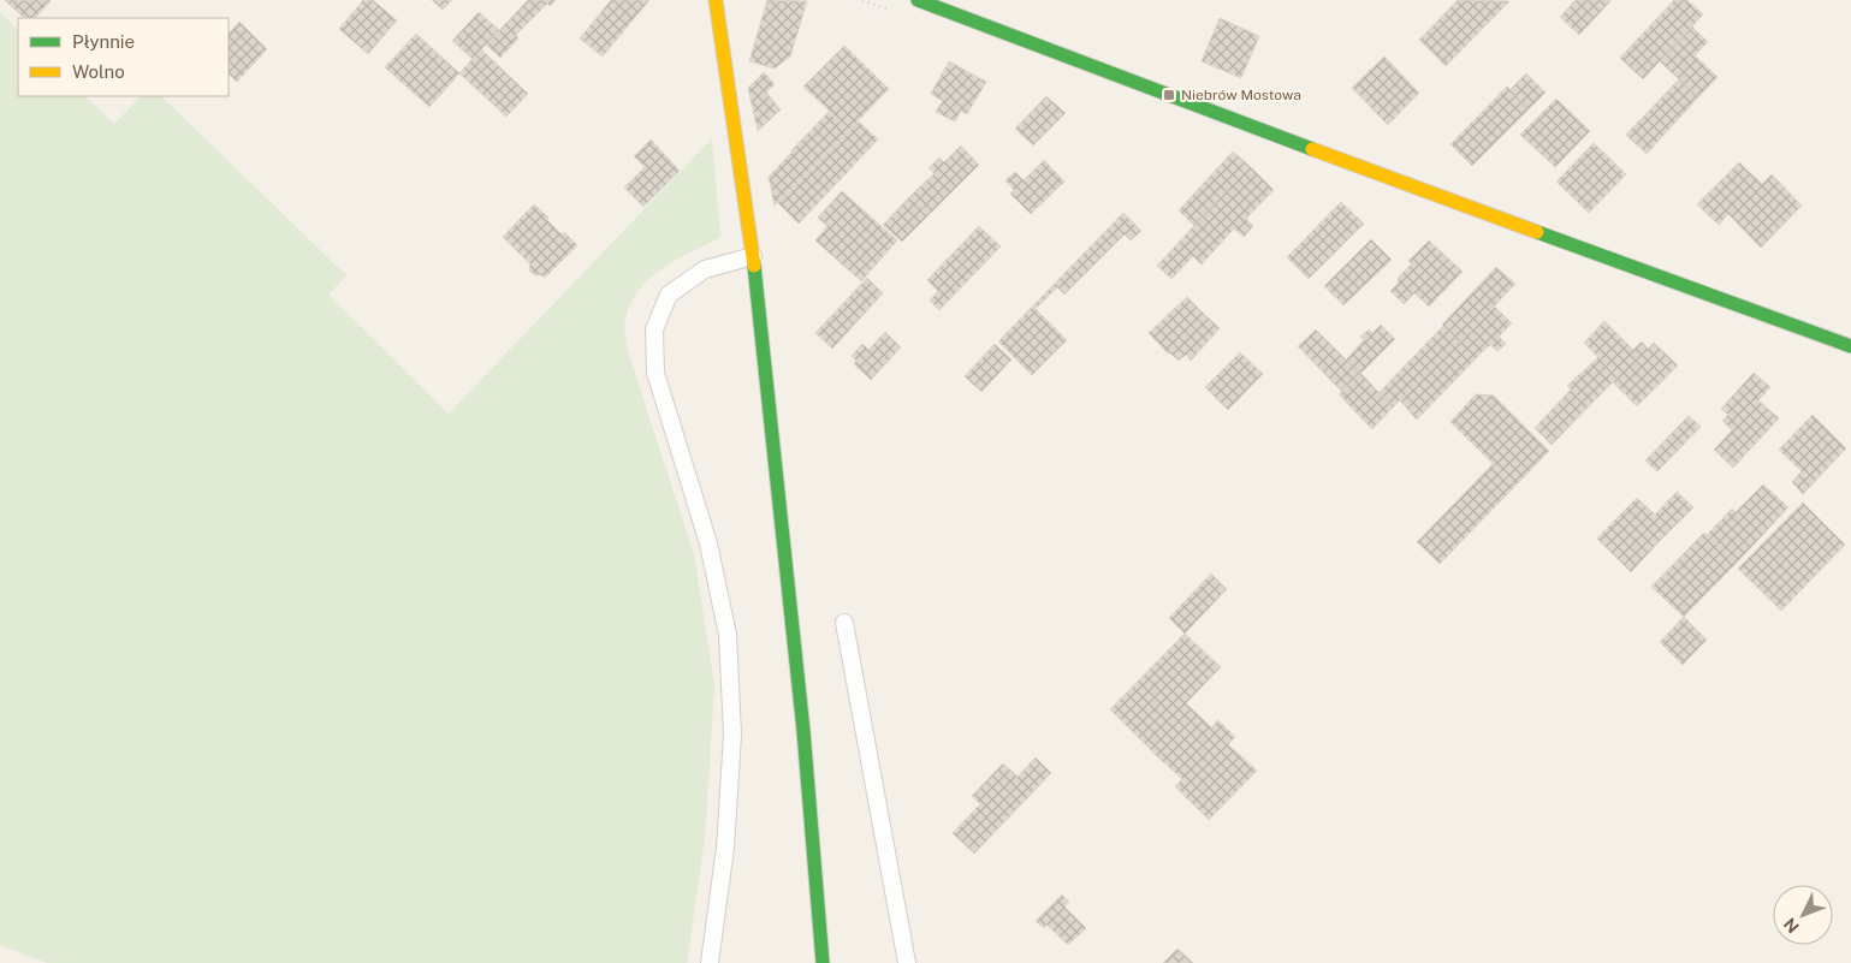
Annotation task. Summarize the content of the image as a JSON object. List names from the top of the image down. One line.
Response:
{"places":{"transit":["Niebrów Mostowa"]},"legend":["Płynnie","Wolno"],"north":"bottom left"}
